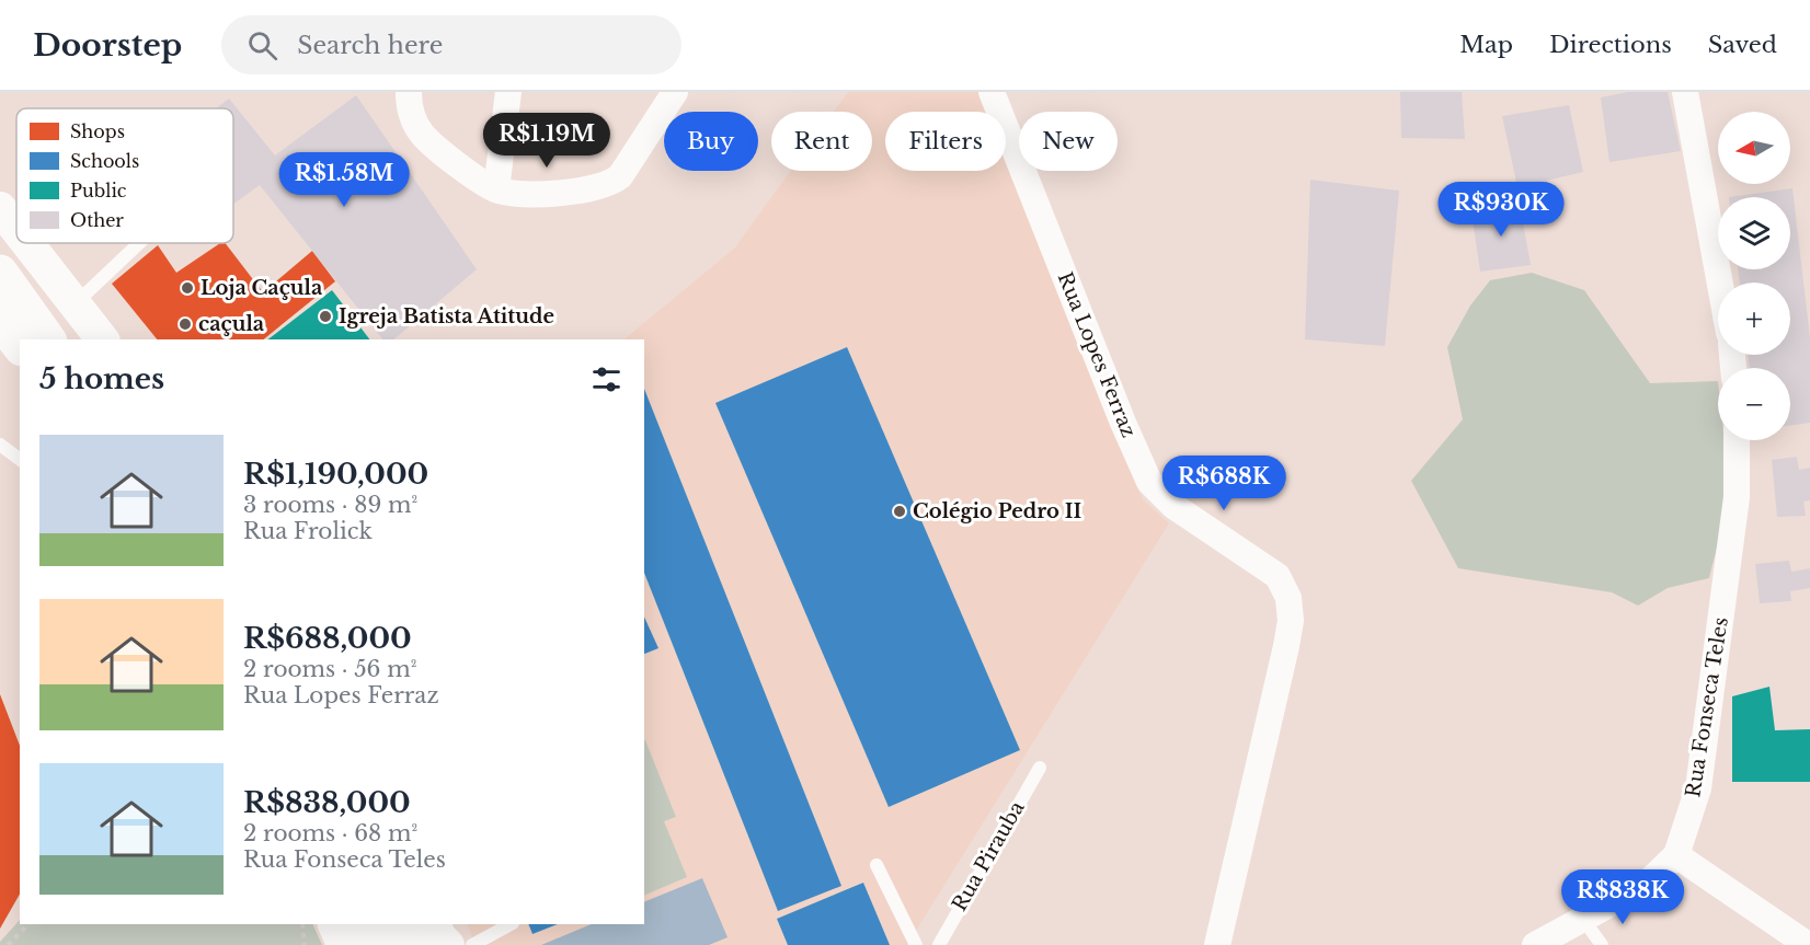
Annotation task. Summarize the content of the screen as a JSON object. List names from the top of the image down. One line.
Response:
{"streets":{"street":["Rua Lopes Ferraz","Rua Fonseca Teles"],"lane":["Rua Pirauba"]},"places":["Loja Caçula","Igreja Batista Atitude","caçula","Colégio Pedro II"],"legend":["Shops","Schools","Public","Other"],"north":"left","page":{"header":"Doorstep","search":"Search here","nav":["Map","Directions","Saved"],"map_buttons":["+","−"],"chip":["Buy","Rent","Filters","New"],"price":["R$1.19M","R$1.58M","R$930K","R$688K","R$838K"],"heading":"5 homes","list":[{"name":"R$1,190,000","note":"3 rooms · 89 m² · Rua Frolick"},{"name":"R$688,000","note":"2 rooms · 56 m² · Rua Lopes Ferraz"},{"name":"R$838,000","note":"2 rooms · 68 m² · Rua Fonseca Teles"}]}}
